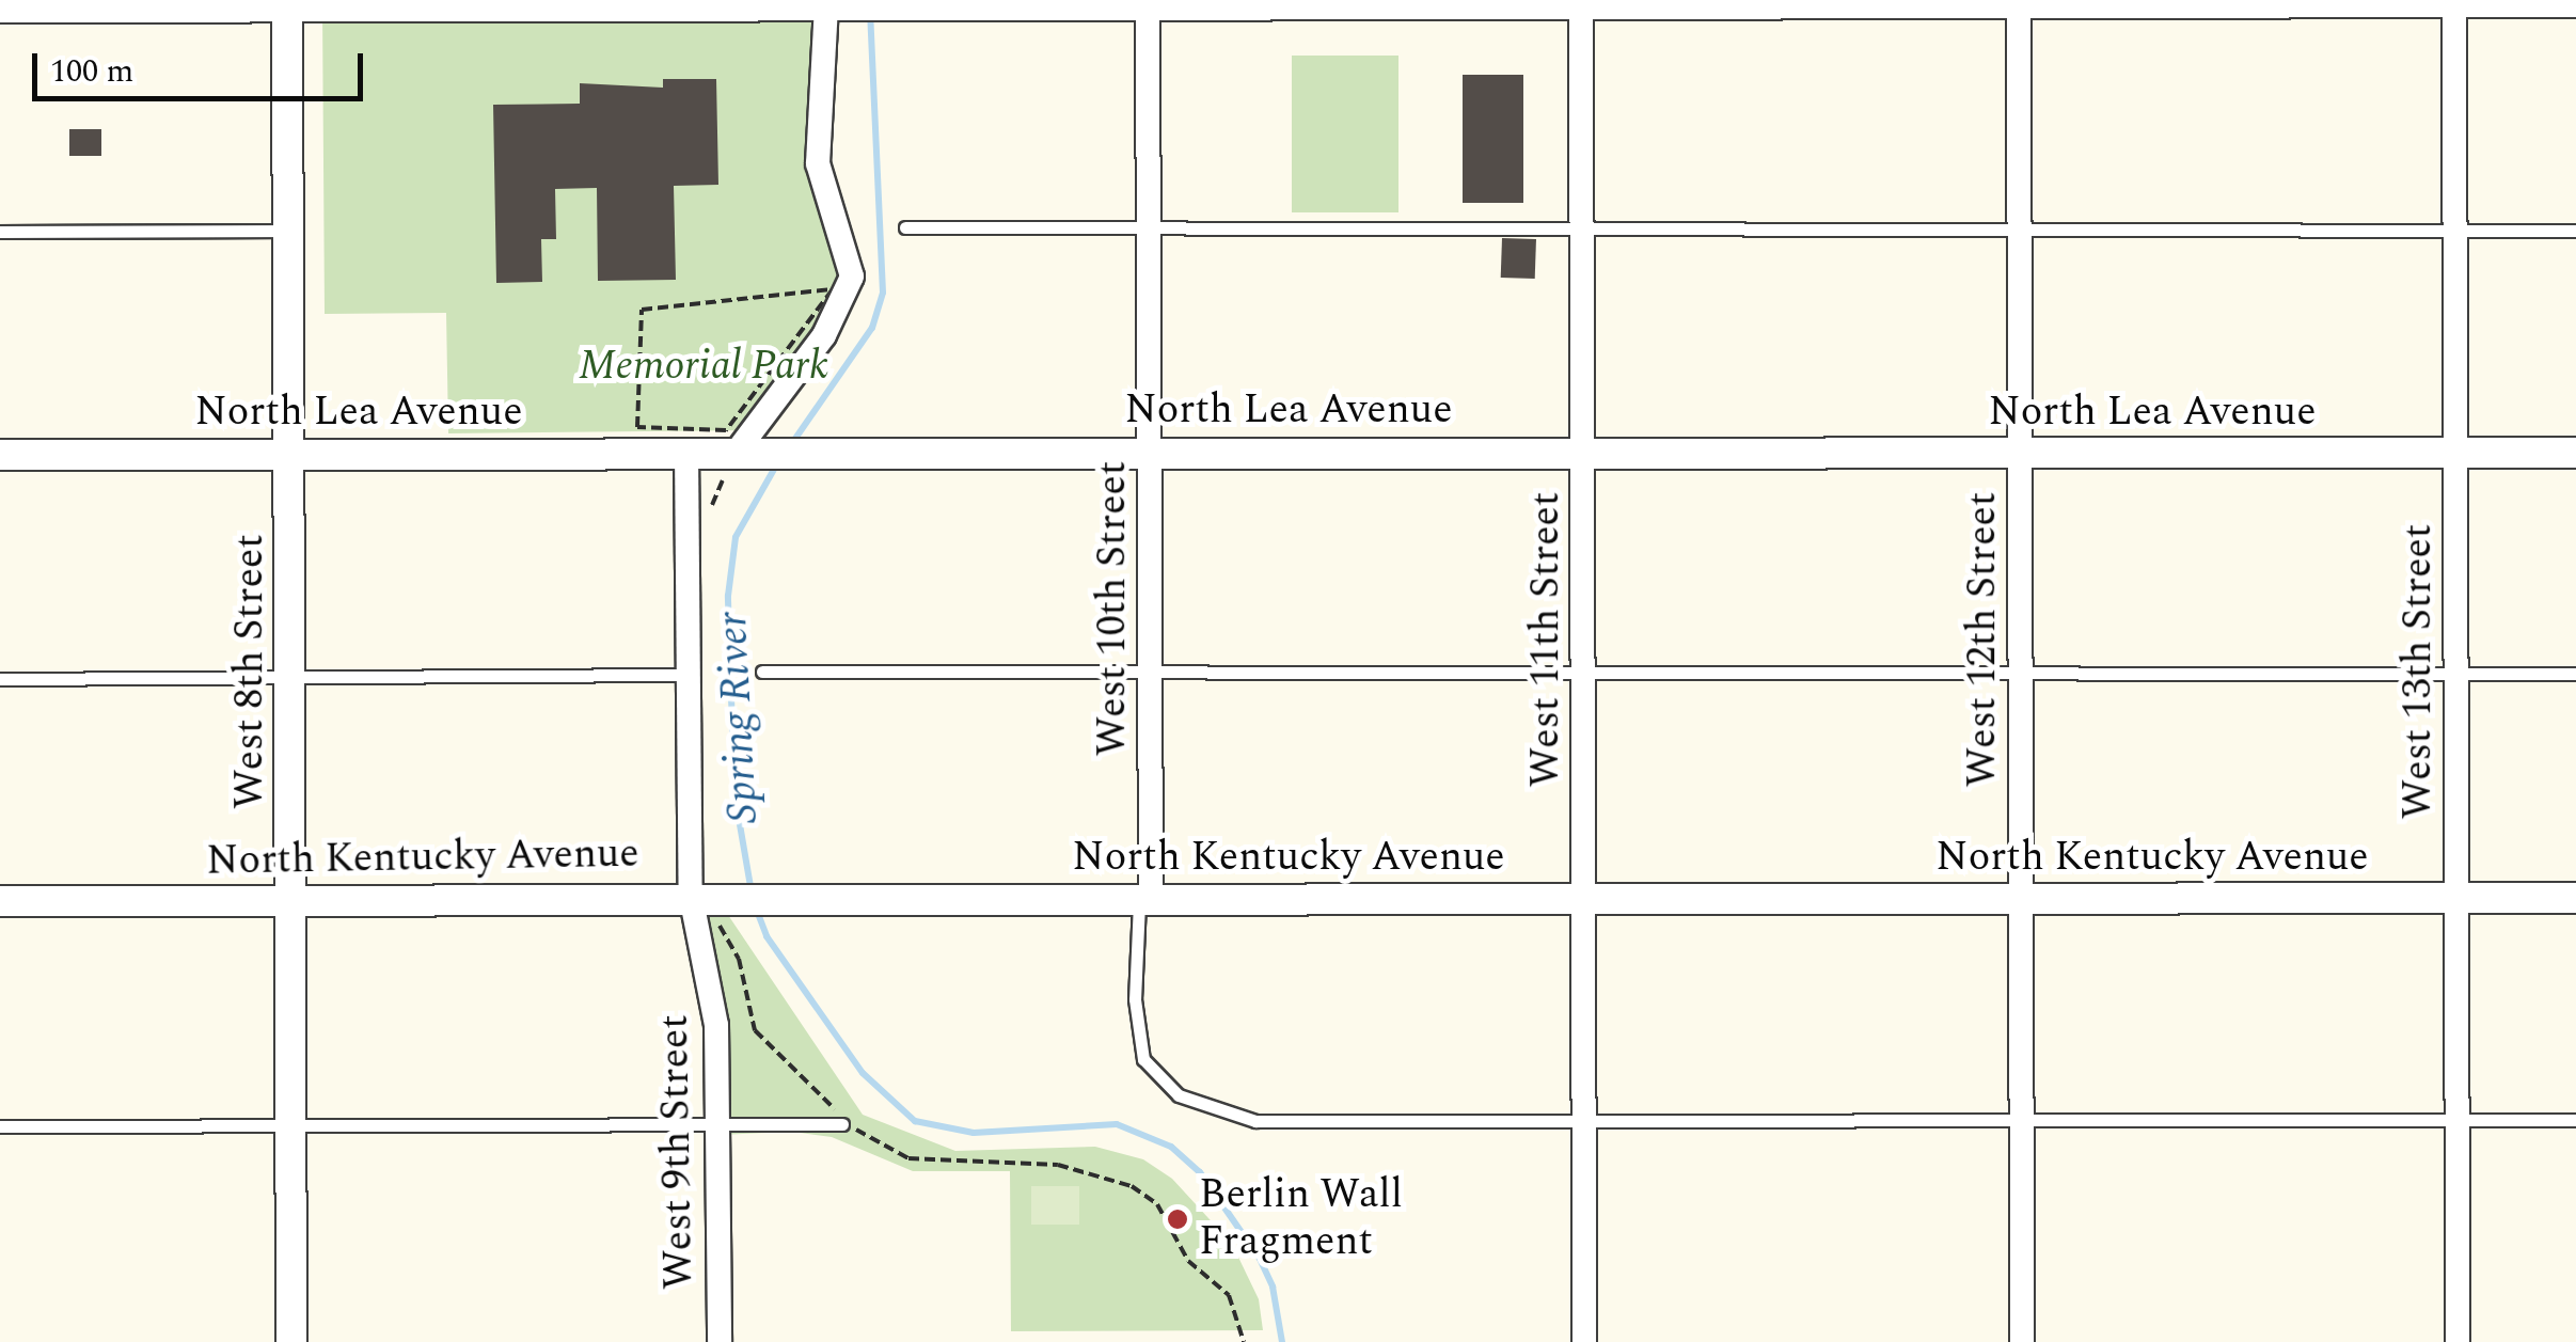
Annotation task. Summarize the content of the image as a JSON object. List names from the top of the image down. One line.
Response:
{"streets":{"street":["North Lea Avenue","West 10th Street","West 11th Street","West 12th Street","West 8th Street","West 13th Street","North Kentucky Avenue","West 9th Street"]},"crossings":[["North Lea Avenue","West 10th Street"],["North Lea Avenue","West 11th Street"],["North Lea Avenue","West 12th Street"],["North Lea Avenue","West 8th Street"],["North Lea Avenue","West 13th Street"],["North Lea Avenue","West 9th Street"],["West 10th Street","North Kentucky Avenue"],["West 11th Street","North Kentucky Avenue"],["West 12th Street","North Kentucky Avenue"],["West 8th Street","North Kentucky Avenue"],["West 13th Street","North Kentucky Avenue"],["North Kentucky Avenue","West 9th Street"]],"water":["Spring River"],"parks":["Memorial Park"],"places":["Berlin Wall Fragment"],"scale_bar":"100 m"}
